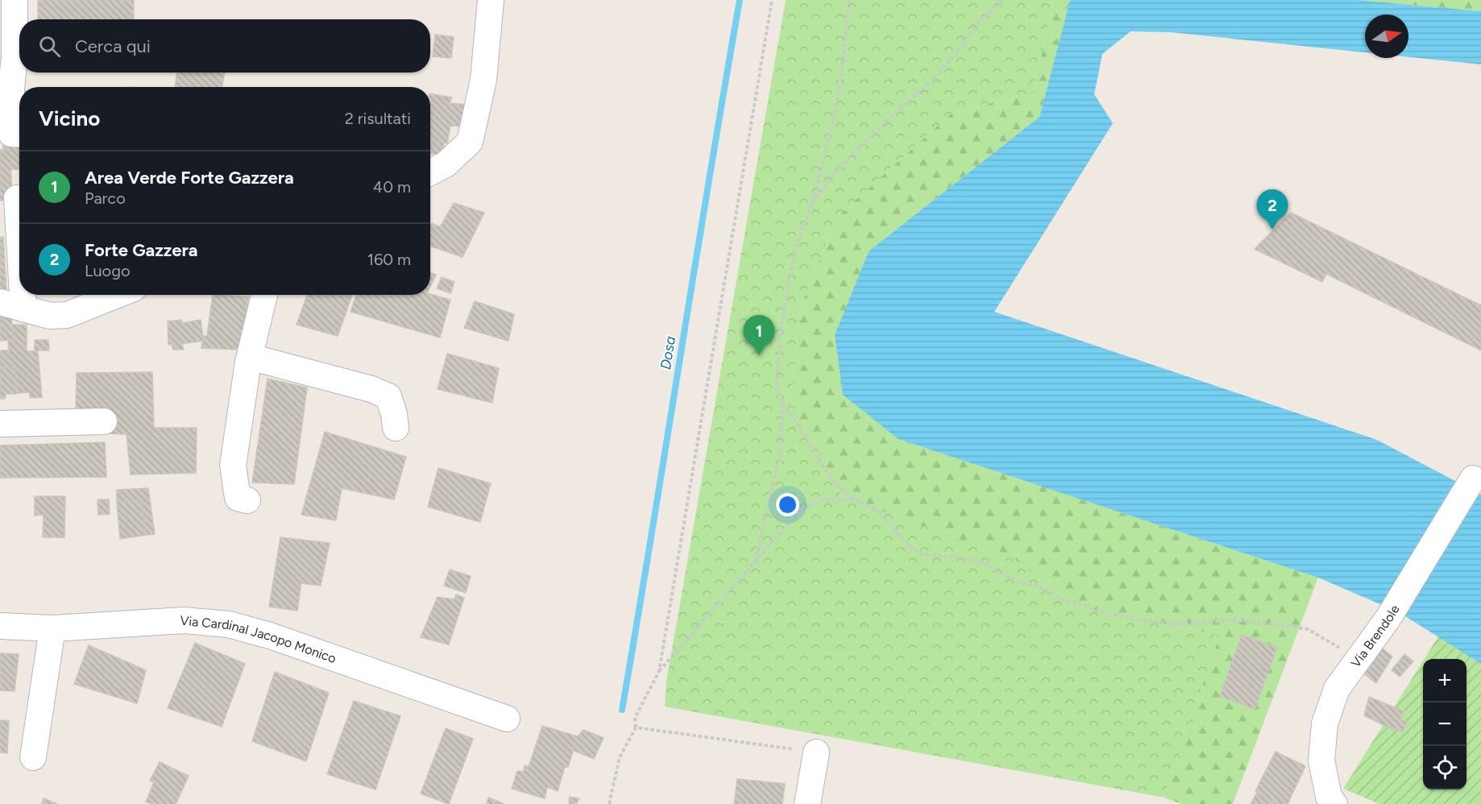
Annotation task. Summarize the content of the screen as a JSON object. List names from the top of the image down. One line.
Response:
{"streets":{"street":["Via Brendole","Via Cardinal Jacopo Monico"]},"water":["Dosa"],"north":"right","page":{"search":"Cerca qui","heading":["Vicino","2 risultati"],"list":[{"mark":"1","name":"Area Verde Forte Gazzera","note":"Parco","value":"40 m"},{"mark":"2","name":"Forte Gazzera","note":"Luogo","value":"160 m"}],"pins":["2","1"],"map_buttons":["+","−"]}}
